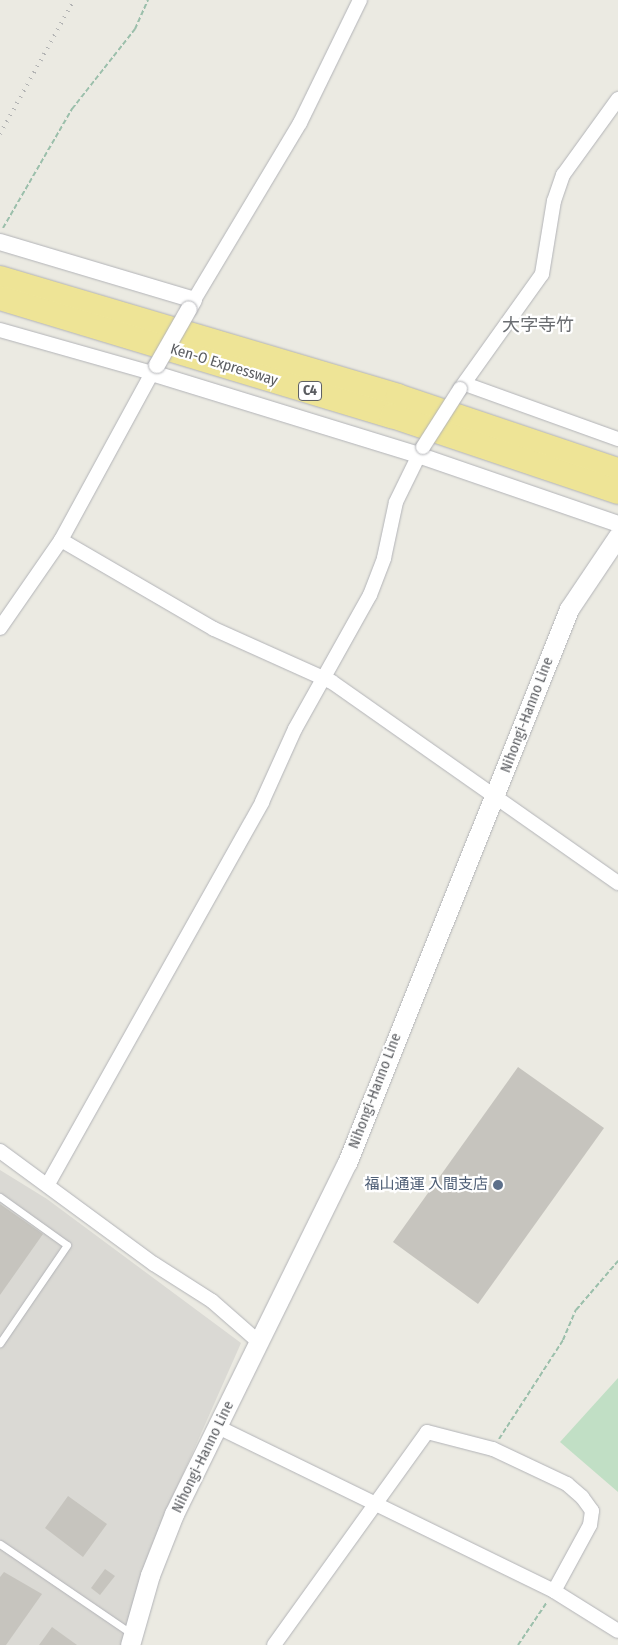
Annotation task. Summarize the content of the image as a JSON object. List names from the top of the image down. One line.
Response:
{"streets":{"highway":["Ken-O Expressway","C4"],"main road":["Nihongi-Hanno Line"]},"districts":["大字寺竹"],"places":["福山通運 入間支店"]}
